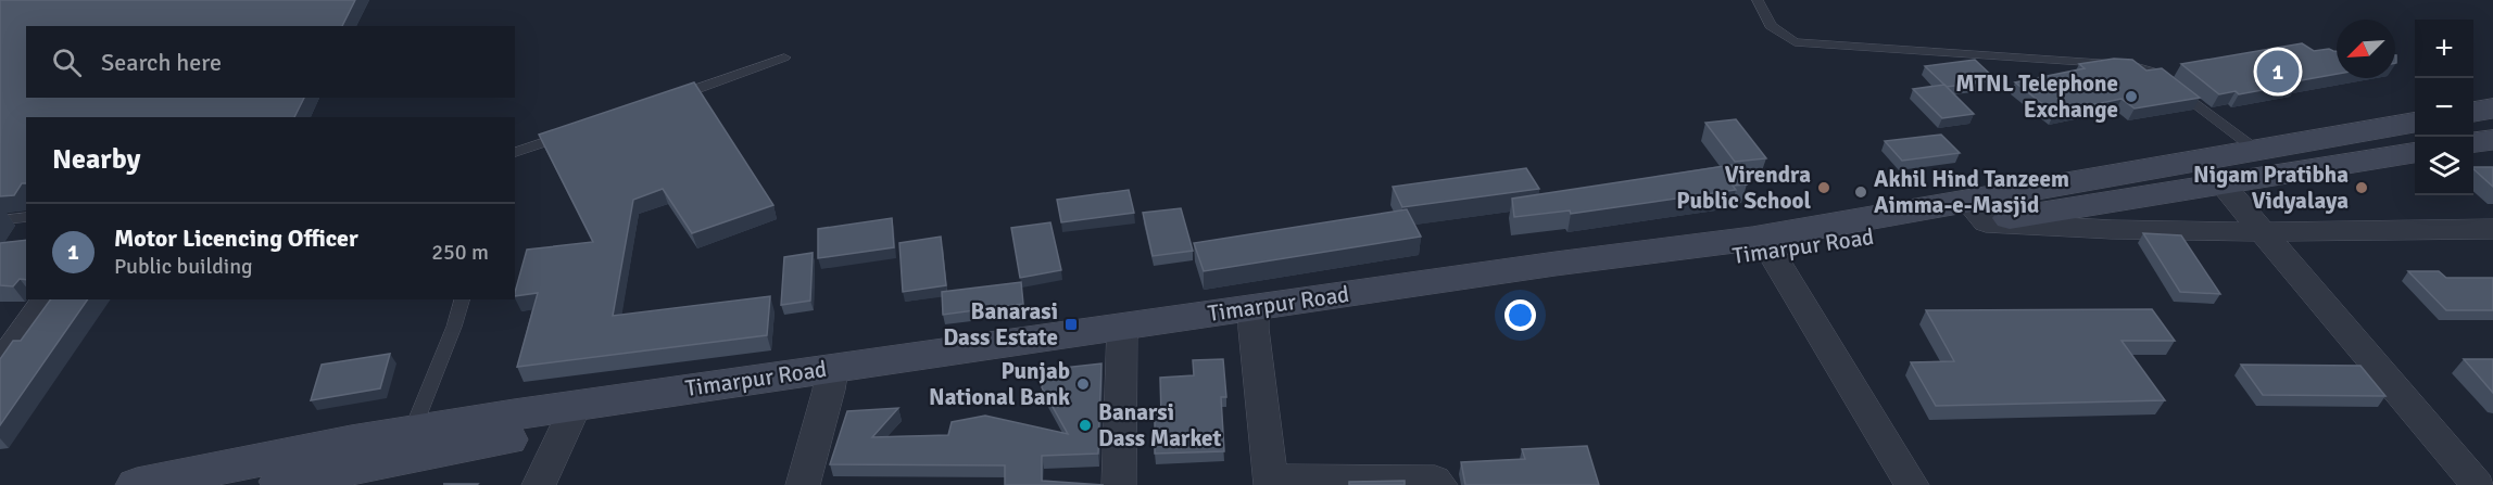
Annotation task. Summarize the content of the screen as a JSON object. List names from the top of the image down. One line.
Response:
{"streets":{"street":["Timarpur Road"]},"places":{"other":["MTNL Telephone Exchange","Virendra Public School","Nigam Pratibha Vidyalaya","Akhil Hind Tanzeem Aimma-e-Masjid","Punjab National Bank","Banarsi Dass Market"],"transit":["Banarasi Dass Estate"]},"north":"bottom left","page":{"map_buttons":["+","−"],"search":"Search here","pins":"1","heading":"Nearby","list":[{"mark":"1","name":"Motor Licencing Officer","note":"Public building","value":"250 m"}]}}
